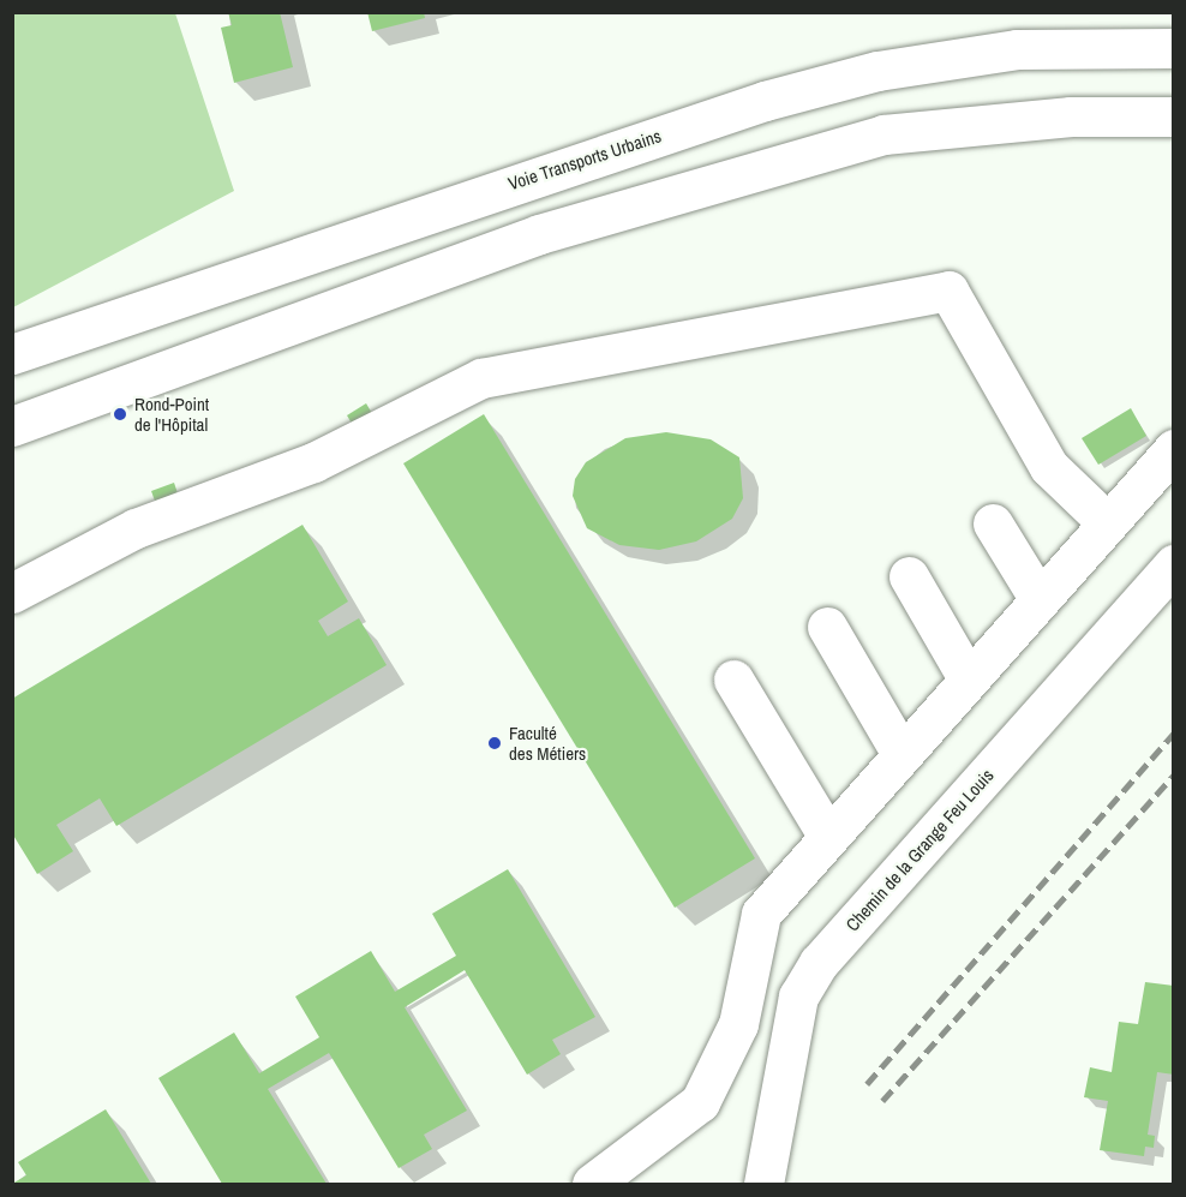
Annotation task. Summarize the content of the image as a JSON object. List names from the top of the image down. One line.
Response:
{"streets":{"street":["Voie Transports Urbains","Chemin de la Grange Feu Louis"]},"places":["Rond-Point de l'Hôpital","Faculté des Métiers"]}
